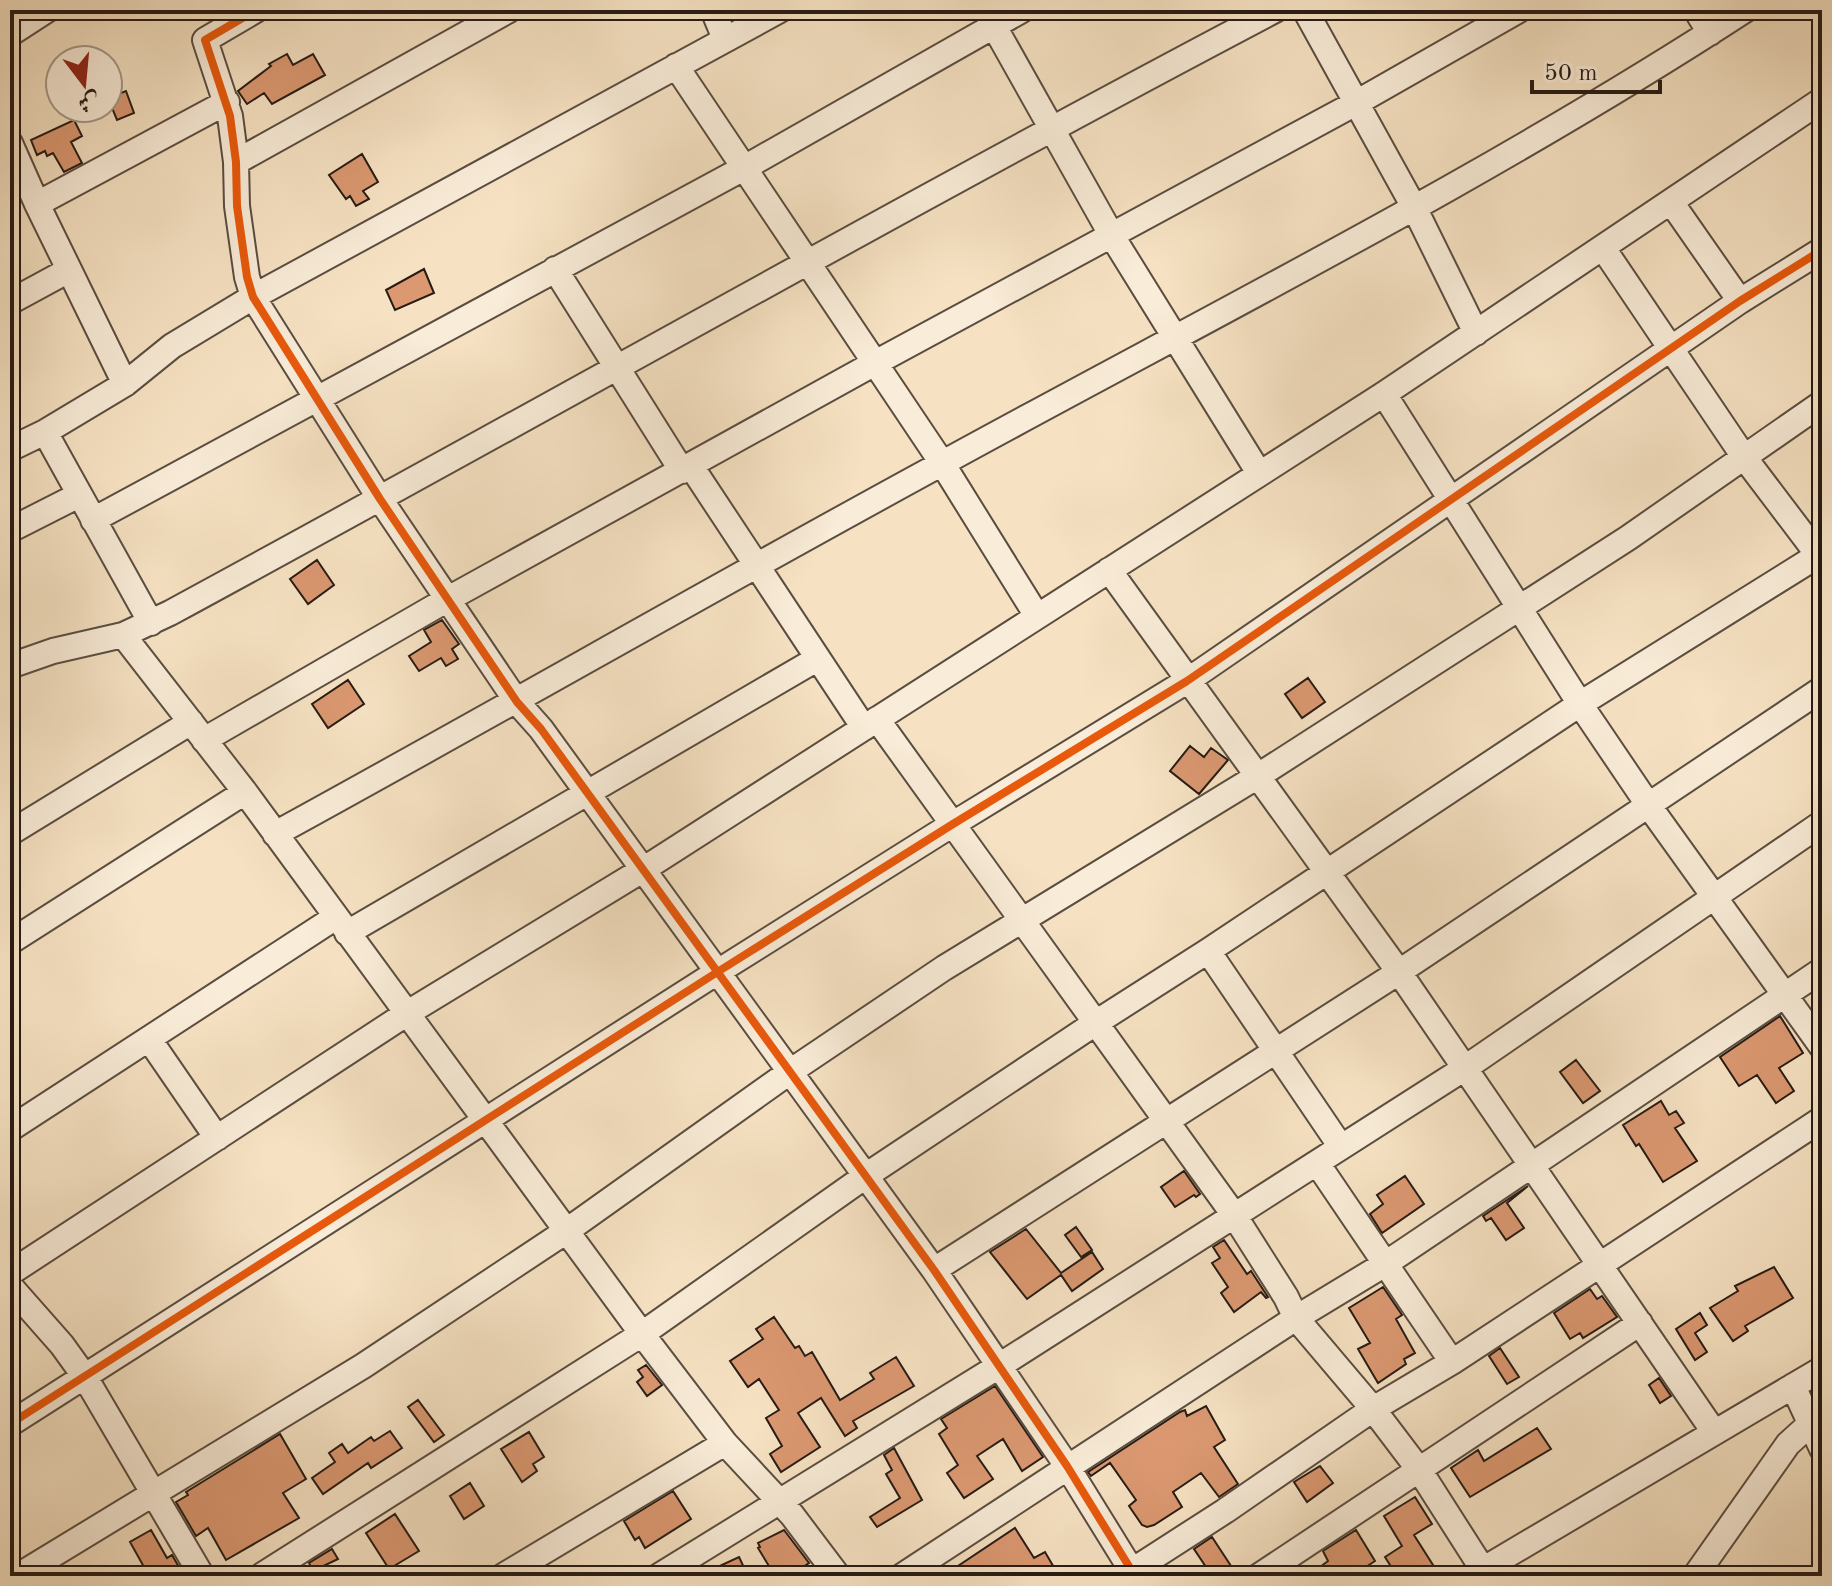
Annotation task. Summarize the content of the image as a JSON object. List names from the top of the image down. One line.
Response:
{"scale_bar":"50 m","north":"bottom"}
